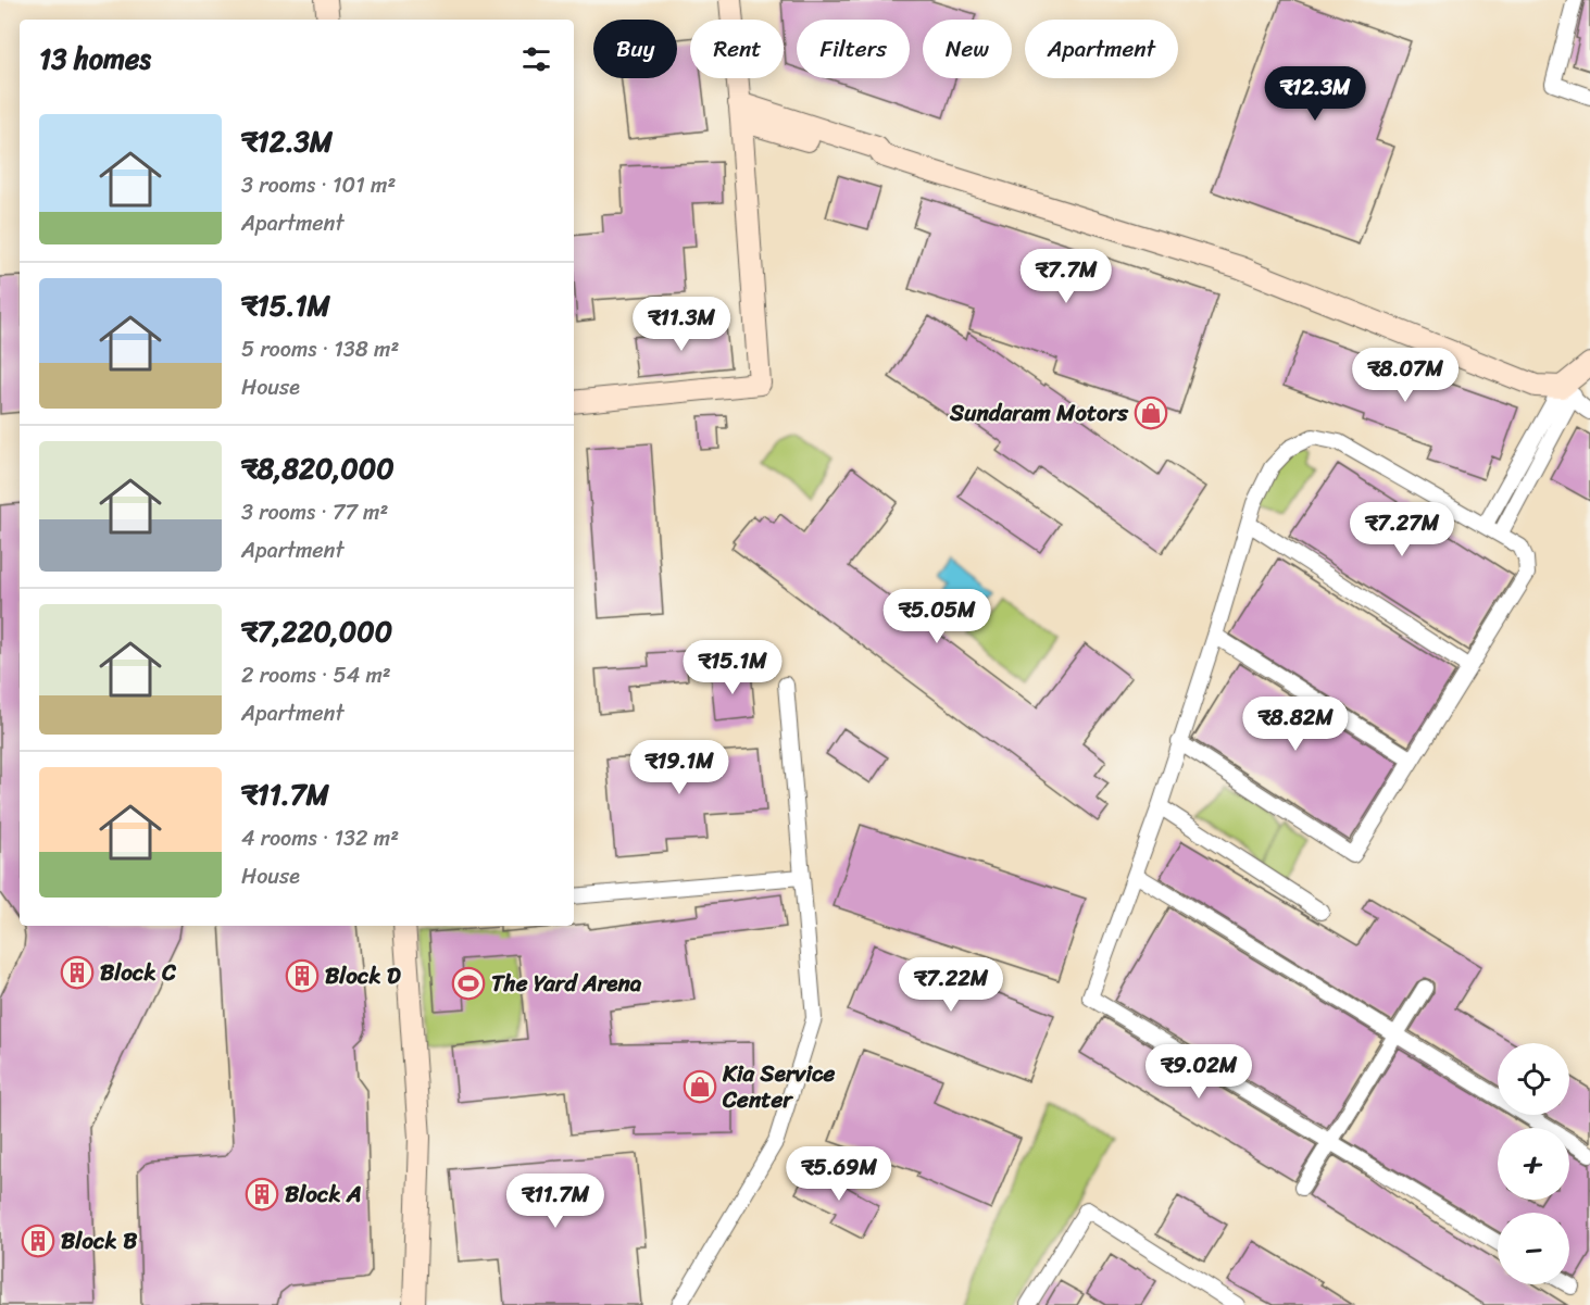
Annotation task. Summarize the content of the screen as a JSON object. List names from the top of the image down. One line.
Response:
{"places":{"shop":["Sundaram Motors","Kia Service Center"],"building":["Block C","Block D","Block A","Block B"],"sports":["The Yard Arena"]},"page":{"chip":["Buy","Rent","Filters","New","Apartment"],"heading":"13 homes","price":["₹12.3M","₹7.7M","₹11.3M","₹8.07M","₹7.27M","₹5.05M","₹15.1M","₹8.82M","₹19.1M","₹7.22M","₹9.02M","₹5.69M","₹11.7M"],"list":[{"name":"₹12.3M","note":"3 rooms · 101 m² · Apartment"},{"name":"₹15.1M","note":"5 rooms · 138 m² · House"},{"name":"₹8,820,000","note":"3 rooms · 77 m² · Apartment"},{"name":"₹7,220,000","note":"2 rooms · 54 m² · Apartment"},{"name":"₹11.7M","note":"4 rooms · 132 m² · House"}],"map_buttons":["+","−"]}}
